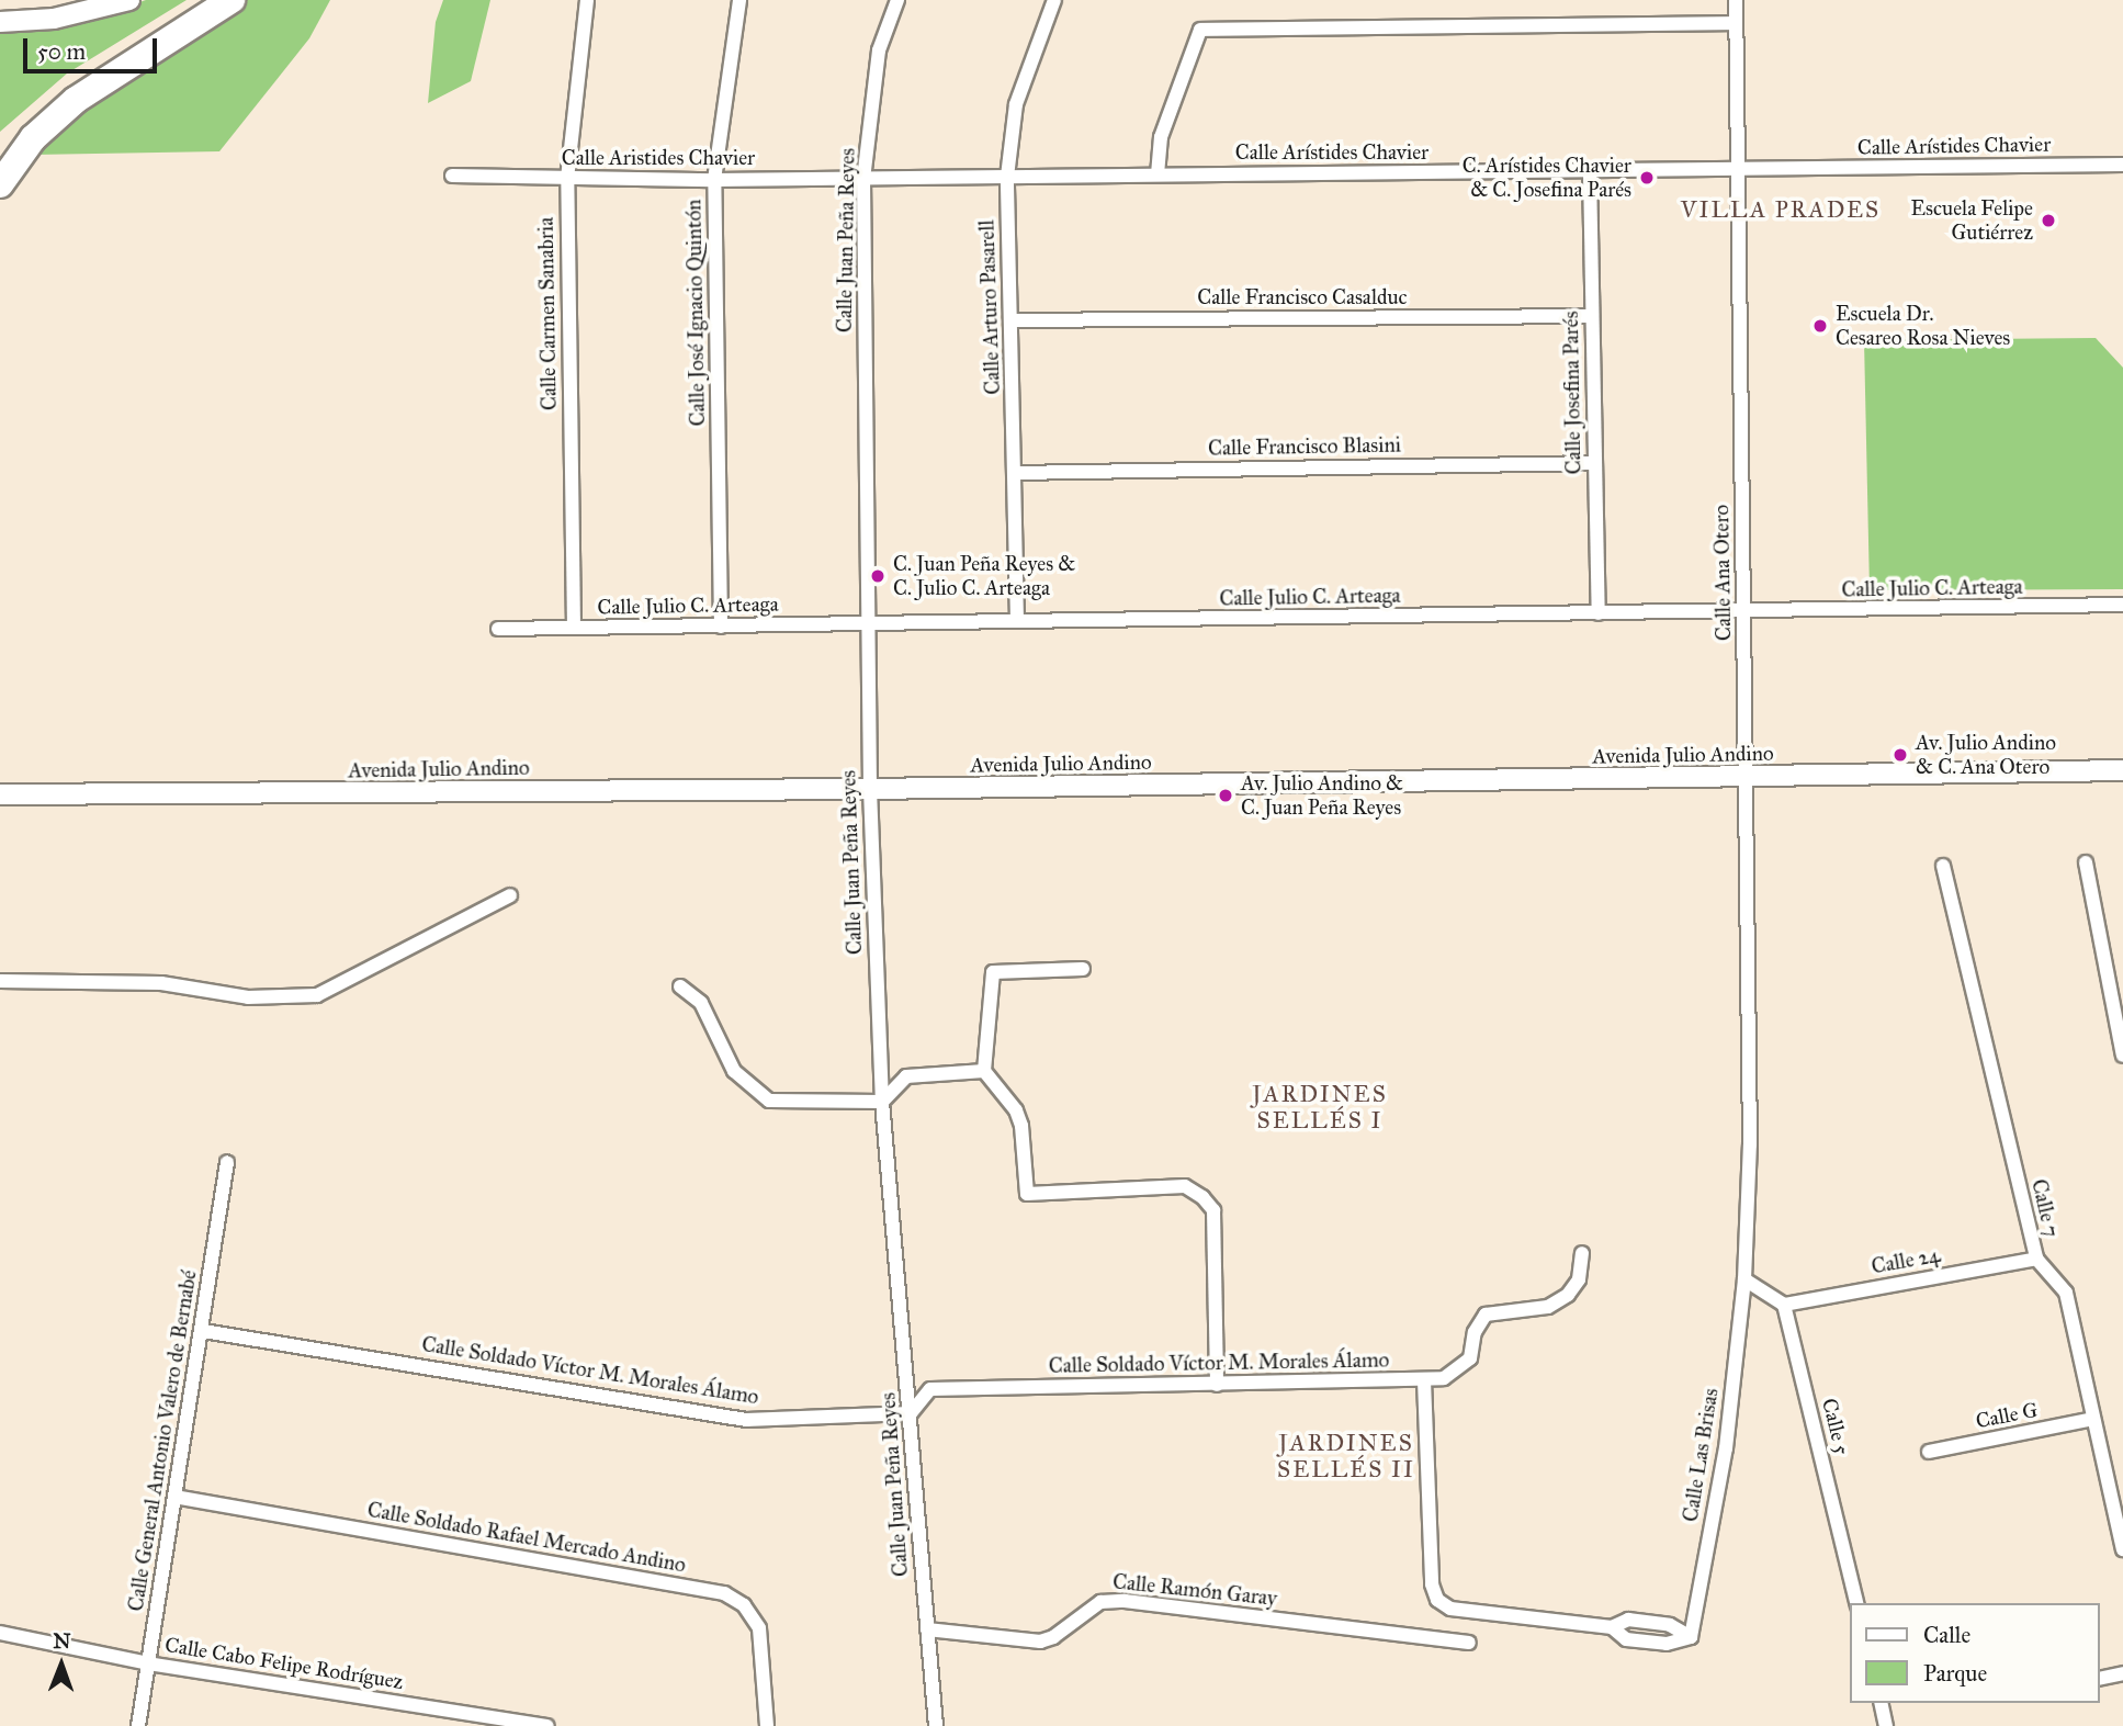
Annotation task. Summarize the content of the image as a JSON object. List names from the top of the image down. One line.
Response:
{"streets":{"street":["Calle Arístides Chavier","Calle Aristides Chavier","Calle Juan Peña Reyes","Calle Francisco Casalduc","Calle Arturo Pasarell","Calle José Ignacio Quintón","Calle Carmen Sanabria","Calle Josefina Parés","Calle Francisco Blasini","Calle Ana Otero","Calle Julio C. Arteaga","Avenida Julio Andino","Calle 7","Calle 24","Calle Soldado Víctor M. Morales Álamo","Calle G","Calle 5","Calle General Antonio Valero de Bernabé","Calle Las Brisas","Calle Soldado Rafael Mercado Andino","Calle Ramón Garay","Calle Cabo Felipe Rodríguez"]},"crossings":[["Calle Arístides Chavier","Calle Aristides Chavier"],["Calle Arístides Chavier","Calle Juan Peña Reyes"],["Calle Arístides Chavier","Calle Arturo Pasarell"],["Calle Arístides Chavier","Calle Josefina Parés"],["Calle Arístides Chavier","Calle Ana Otero"],["Calle Aristides Chavier","Calle Juan Peña Reyes"],["Calle Aristides Chavier","Calle José Ignacio Quintón"],["Calle Aristides Chavier","Calle Carmen Sanabria"],["Calle Juan Peña Reyes","Calle Julio C. Arteaga"],["Calle Juan Peña Reyes","Avenida Julio Andino"],["Calle Juan Peña Reyes","Calle Soldado Víctor M. Morales Álamo"],["Calle Juan Peña Reyes","Calle Ramón Garay"],["Calle Francisco Casalduc","Calle Arturo Pasarell"],["Calle Francisco Casalduc","Calle Josefina Parés"],["Calle Arturo Pasarell","Calle Francisco Blasini"],["Calle Arturo Pasarell","Calle Julio C. Arteaga"],["Calle José Ignacio Quintón","Calle Julio C. Arteaga"],["Calle Carmen Sanabria","Calle Julio C. Arteaga"],["Calle Josefina Parés","Calle Francisco Blasini"],["Calle Josefina Parés","Calle Julio C. Arteaga"],["Calle Ana Otero","Calle Julio C. Arteaga"],["Calle Ana Otero","Avenida Julio Andino"],["Calle Ana Otero","Calle Las Brisas"],["Calle 7","Calle 24"],["Calle 7","Calle G"],["Calle 24","Calle 5"],["Calle Soldado Víctor M. Morales Álamo","Calle General Antonio Valero de Bernabé"],["Calle Soldado Víctor M. Morales Álamo","Calle Las Brisas"],["Calle General Antonio Valero de Bernabé","Calle Soldado Rafael Mercado Andino"],["Calle General Antonio Valero de Bernabé","Calle Cabo Felipe Rodríguez"]],"districts":["VILLA PRADES","JARDINES SELLÉS I","JARDINES SELLÉS II"],"places":["C. Arístides Chavier & C. Josefina Parés","Escuela Felipe Gutiérrez","Escuela Dr. Cesareo Rosa Nieves","C. Juan Peña Reyes & C. Julio C. Arteaga","Av. Julio Andino & C. Ana Otero","Av. Julio Andino & C. Juan Peña Reyes"],"legend":["Calle","Parque"],"scale_bar":"50 m","north":"top"}
